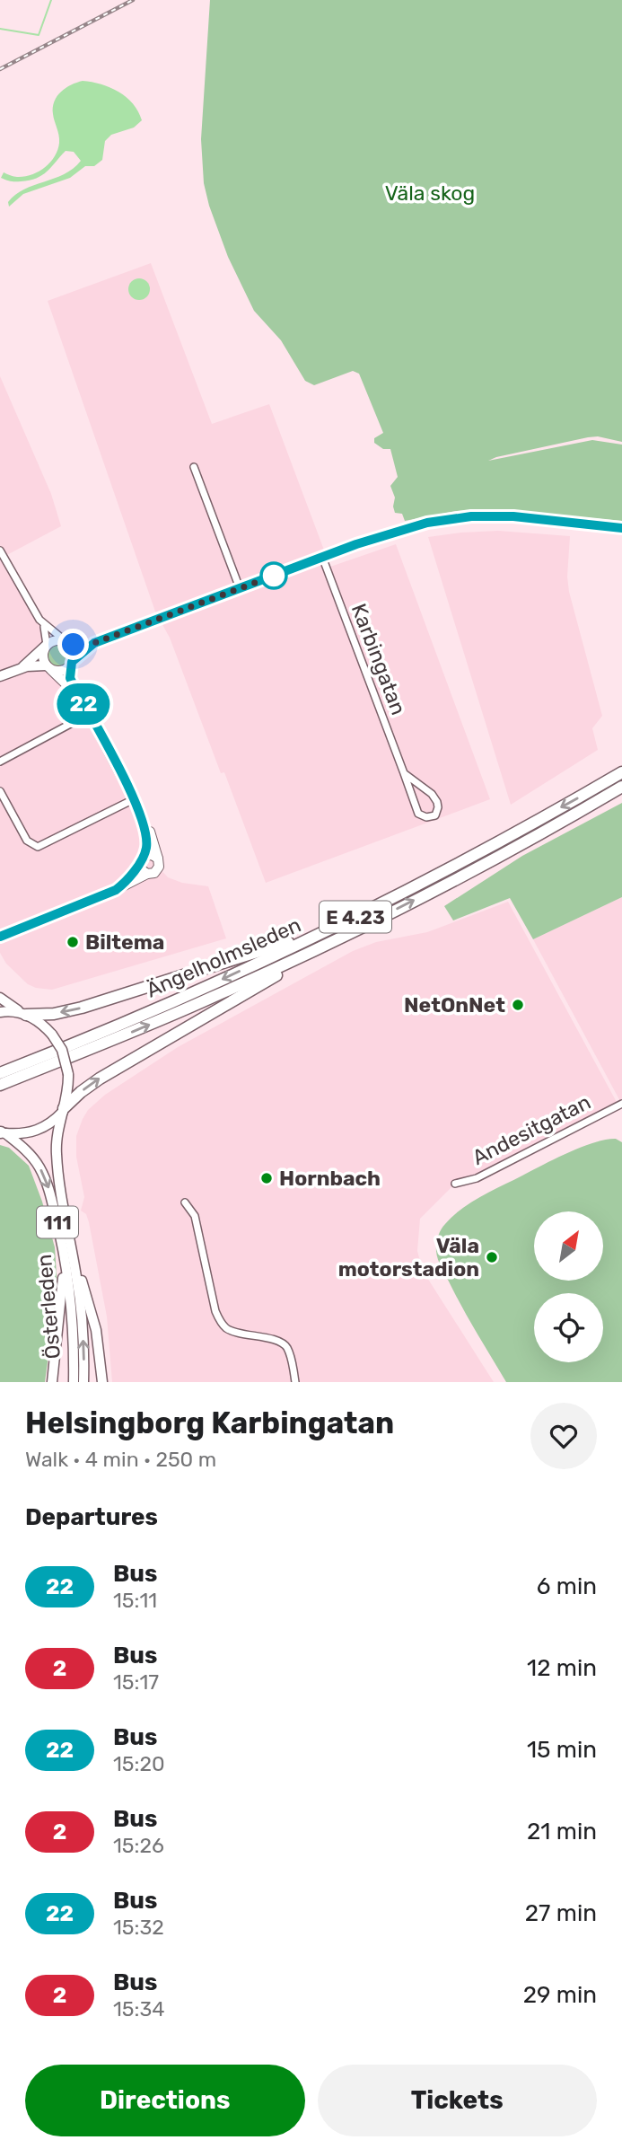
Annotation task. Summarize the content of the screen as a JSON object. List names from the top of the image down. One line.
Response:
{"streets":{"highway":["E 4.23","Ängelholmsleden"],"main road":["111","Österleden"],"street":["Karbingatan","Andesitgatan"]},"crossings":[["111","Österleden"]],"parks":["Väla skog"],"places":["Biltema","NetOnNet","Hornbach","Väla motorstadion"],"lines":["bus line 22"],"north":"top right","page":{"on_map":"22","heading":[["Helsingborg Karbingatan","Walk · 4 min · 250 m"],"Departures"],"list":[{"mark":"22","name":"Bus","note":"15:11","value":"6 min"},{"mark":"2","name":"Bus","note":"15:17","value":"12 min"},{"mark":"22","name":"Bus","note":"15:20","value":"15 min"},{"mark":"2","name":"Bus","note":"15:26","value":"21 min"},{"mark":"22","name":"Bus","note":"15:32","value":"27 min"},{"mark":"2","name":"Bus","note":"15:34","value":"29 min"}],"buttons":["Directions","Tickets"]}}
